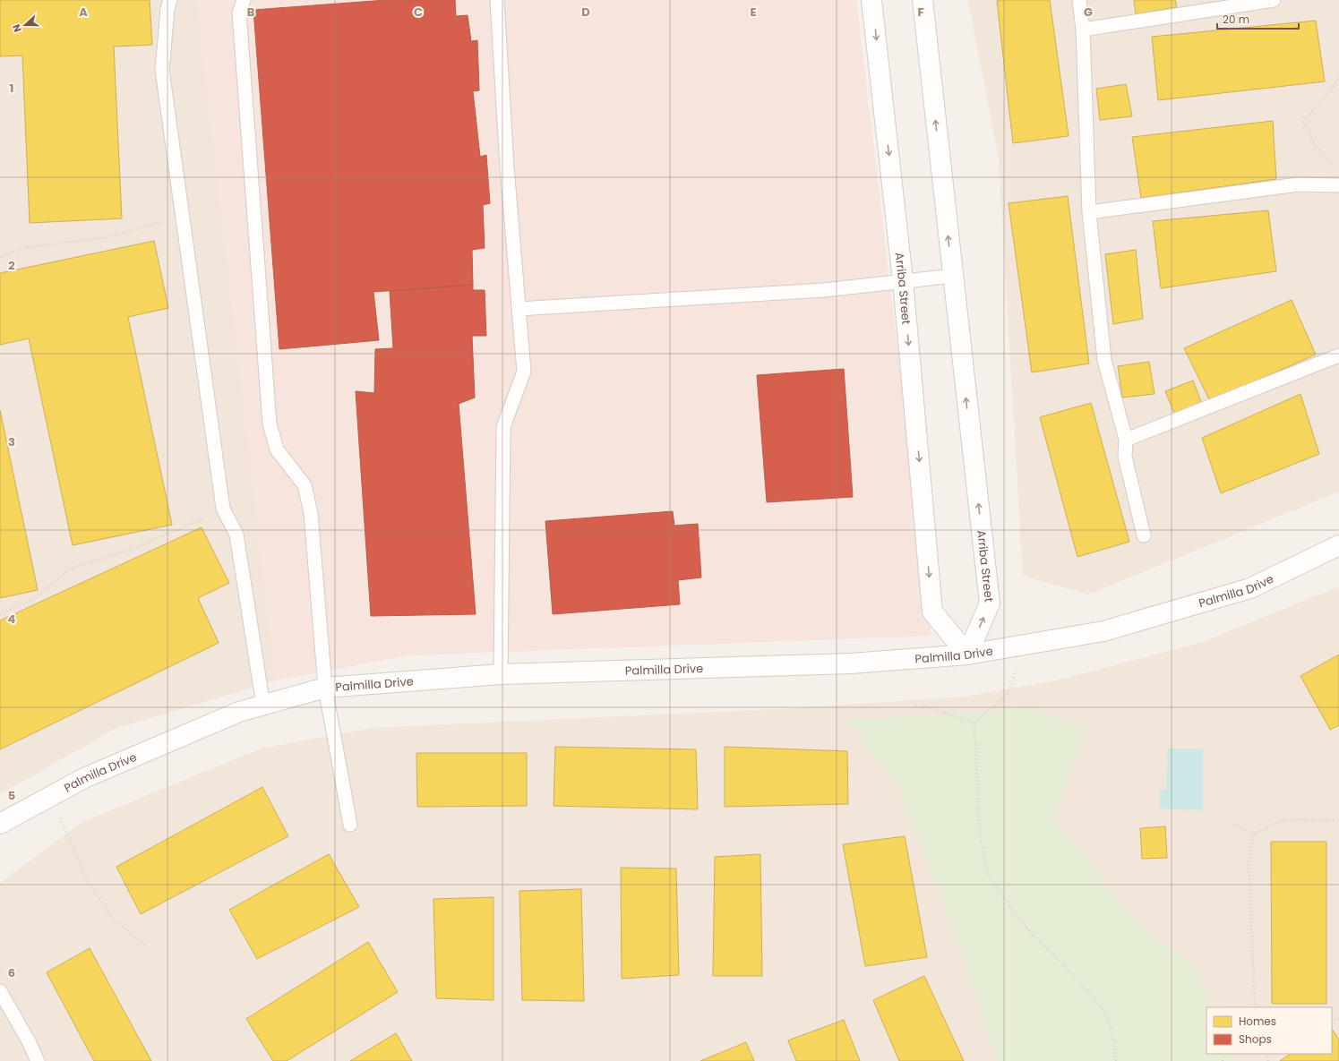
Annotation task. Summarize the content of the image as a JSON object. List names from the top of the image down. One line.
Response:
{"streets":{"street":["Arriba Street","Palmilla Drive"]},"crossings":[["Arriba Street","Palmilla Drive"]],"legend":["Homes","Shops"],"scale_bar":"20 m","north":"left","grid":{"columns":["A","B","C","D","E","F","G"],"rows":["1","2","3","4","5","6"]}}
